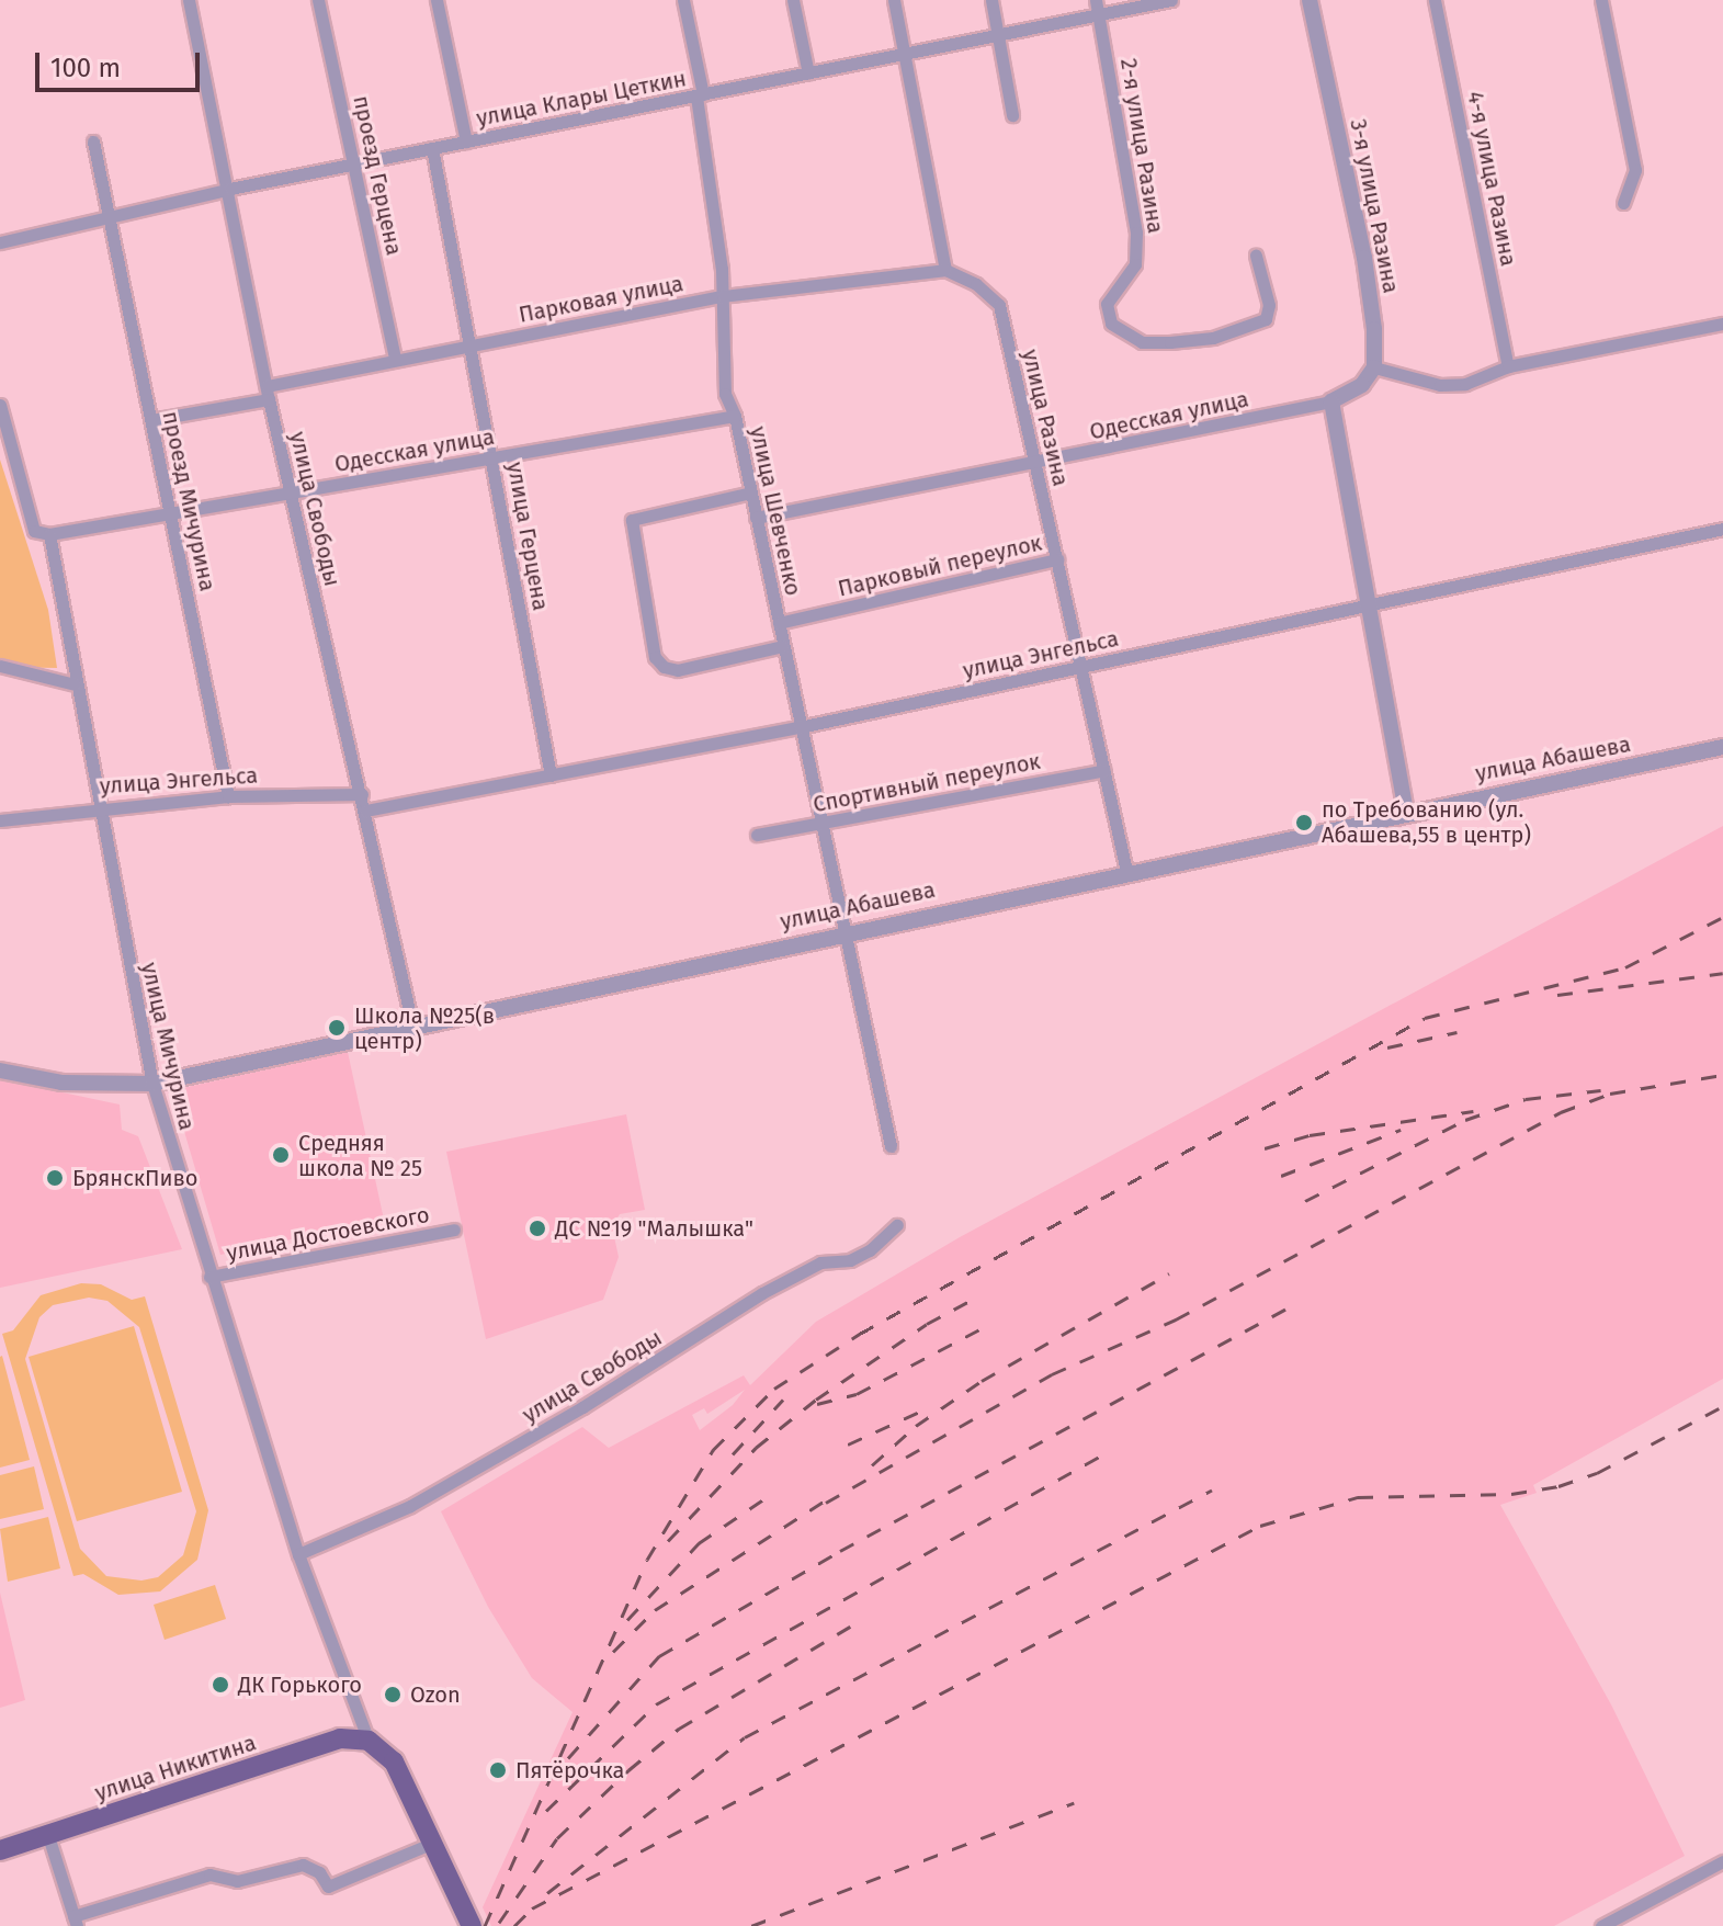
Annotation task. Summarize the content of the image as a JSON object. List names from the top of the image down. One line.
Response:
{"streets":{"main road":["улица Никитина"],"street":["улица Клары Цеткин","2-я улица Разина","проезд Герцена","4-я улица Разина","3-я улица Разина","Парковая улица","Одесская улица","улица Разина","проезд Мичурина","улица Свободы","улица Шевченко","улица Герцена","Парковый переулок","улица Энгельса","улица Абашева","Спортивный переулок","улица Мичурина","улица Достоевского"]},"crossings":[["улица Клары Цеткин","2-я улица Разина"],["улица Клары Цеткин","проезд Герцена"],["улица Клары Цеткин","проезд Мичурина"],["улица Клары Цеткин","улица Свободы"],["улица Клары Цеткин","улица Шевченко"],["улица Клары Цеткин","улица Герцена"],["проезд Герцена","Парковая улица"],["Парковая улица","улица Разина"],["Парковая улица","проезд Мичурина"],["Парковая улица","улица Свободы"],["Парковая улица","улица Шевченко"],["Парковая улица","улица Герцена"],["Одесская улица","улица Разина"],["Одесская улица","проезд Мичурина"],["Одесская улица","улица Свободы"],["Одесская улица","улица Шевченко"],["Одесская улица","улица Герцена"],["Одесская улица","улица Мичурина"],["улица Разина","Парковый переулок"],["улица Разина","улица Энгельса"],["улица Разина","улица Абашева"],["улица Разина","Спортивный переулок"],["проезд Мичурина","улица Энгельса"],["улица Свободы","улица Энгельса"],["улица Свободы","улица Абашева"],["улица Свободы","улица Мичурина"],["улица Шевченко","Парковый переулок"],["улица Шевченко","улица Энгельса"],["улица Шевченко","улица Абашева"],["улица Шевченко","Спортивный переулок"],["улица Герцена","улица Энгельса"],["улица Энгельса","улица Мичурина"],["улица Абашева","улица Мичурина"],["улица Мичурина","улица Достоевского"],["улица Мичурина","улица Никитина"]],"places":["по Требованию (ул. Абашева,55 в центр)","Школа №25(в центр)","Средняя школа № 25","БрянскПиво","ДС №19 \"Малышка\"","ДК Горького","Ozon","Пятёрочка"],"scale_bar":"100 m"}
